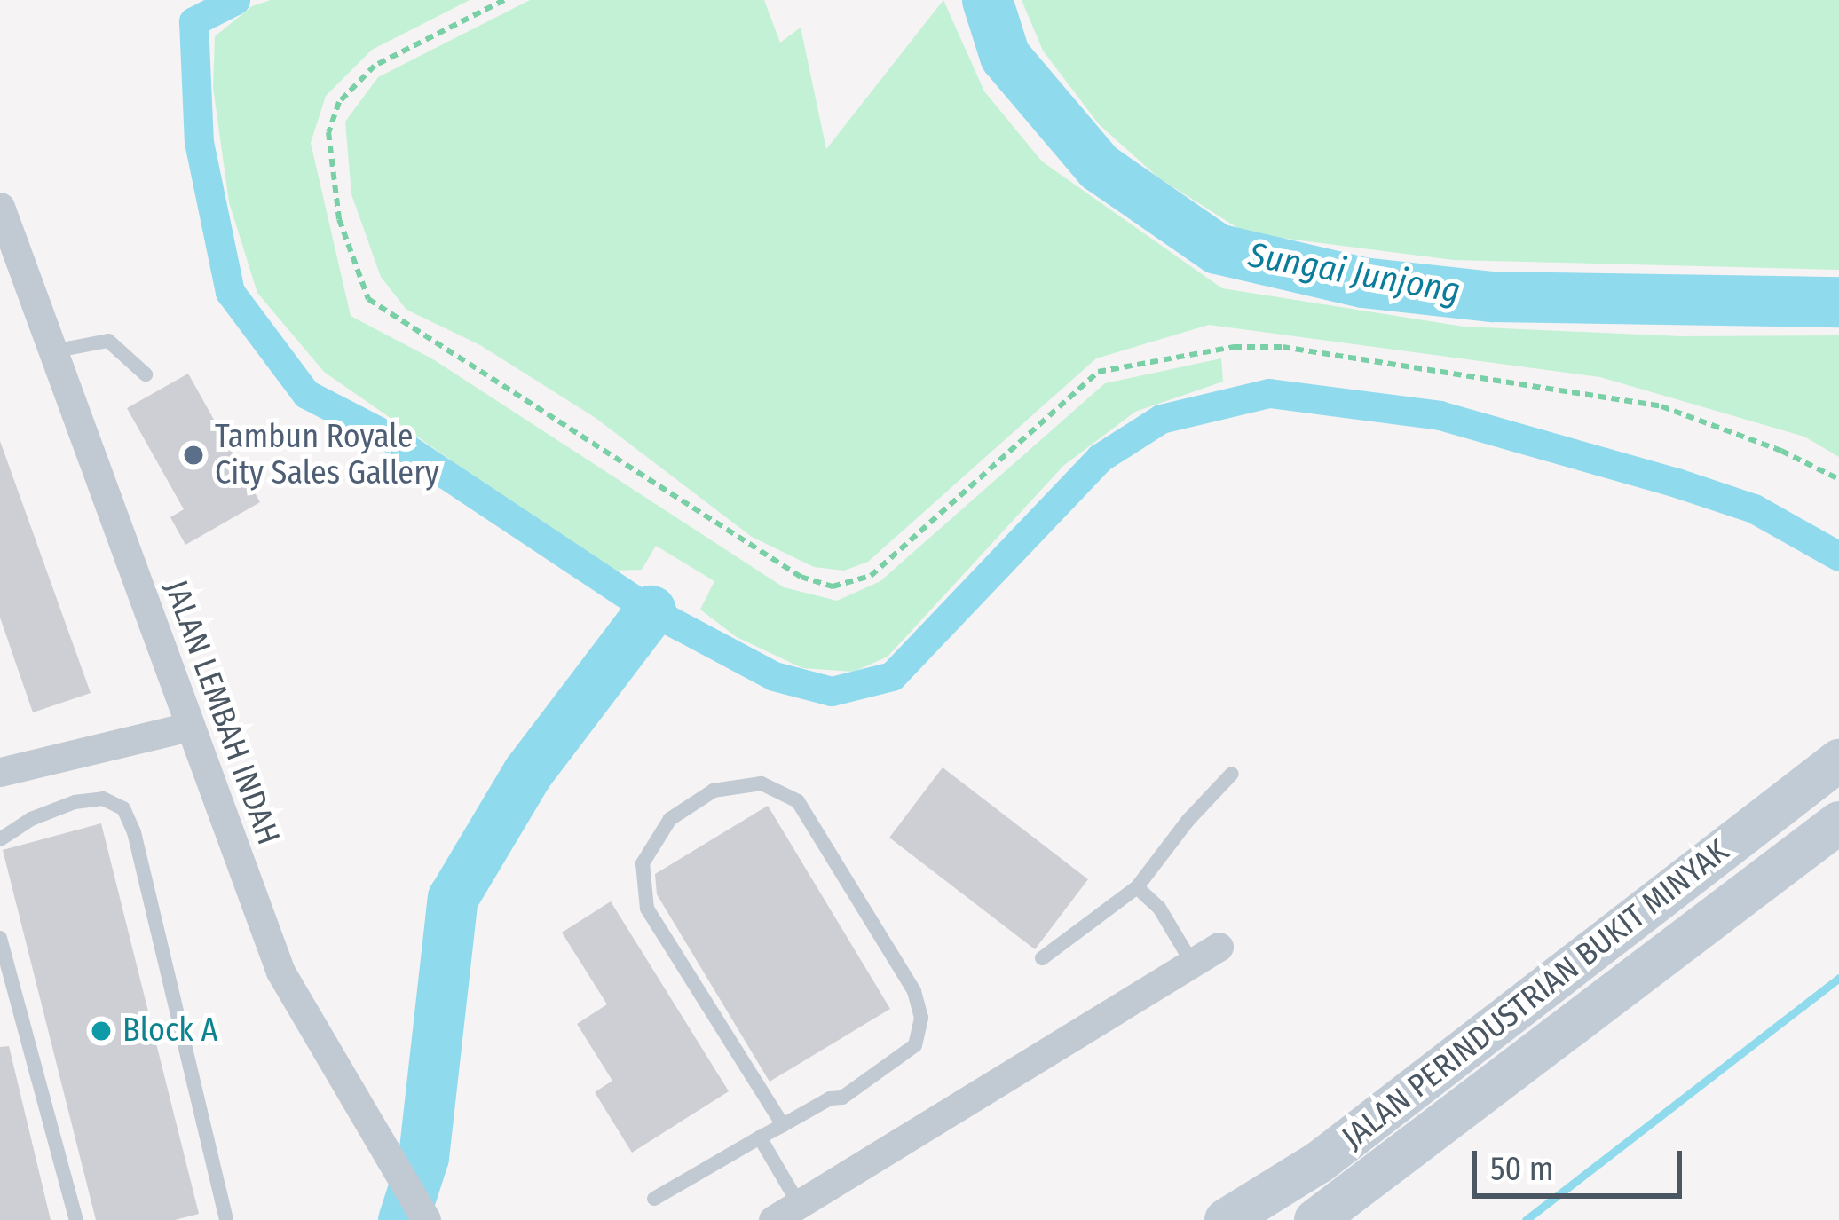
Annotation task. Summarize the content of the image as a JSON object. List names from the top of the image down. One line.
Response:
{"streets":{"main road":["JALAN PERINDUSTRIAN BUKIT MINYAK"],"street":["JALAN LEMBAH INDAH"]},"water":["Sungai Junjong"],"places":["Tambun Royale City Sales Gallery","Block A"],"scale_bar":"50 m"}
